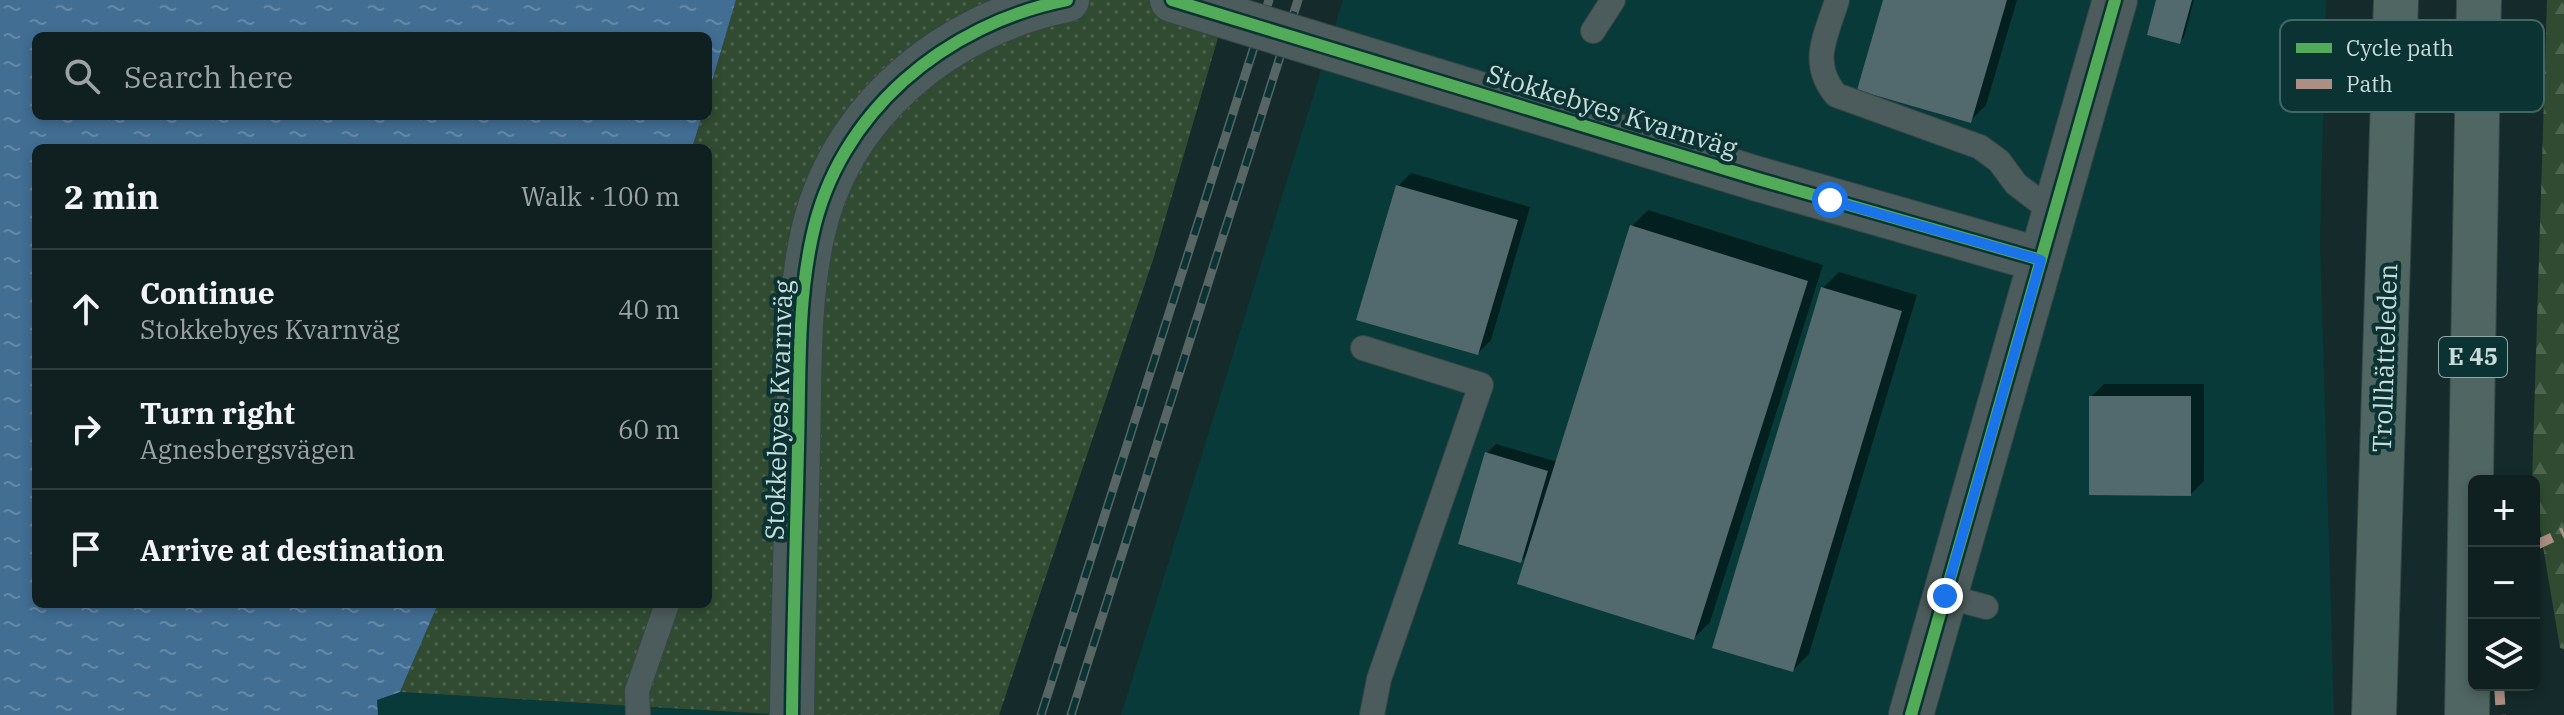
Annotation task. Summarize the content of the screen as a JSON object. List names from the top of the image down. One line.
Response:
{"streets":{"highway":["E 45","Trollhätteleden"],"street":["Stokkebyes Kvarnväg"]},"legend":["Cycle path","Path"],"page":{"search":"Search here","heading":["2 min","Walk · 100 m"],"list":[["Continue","Stokkebyes Kvarnväg","40 m"],["Turn right","Agnesbergsvägen","60 m"],"Arrive at destination"],"map_buttons":["+","−"]}}
